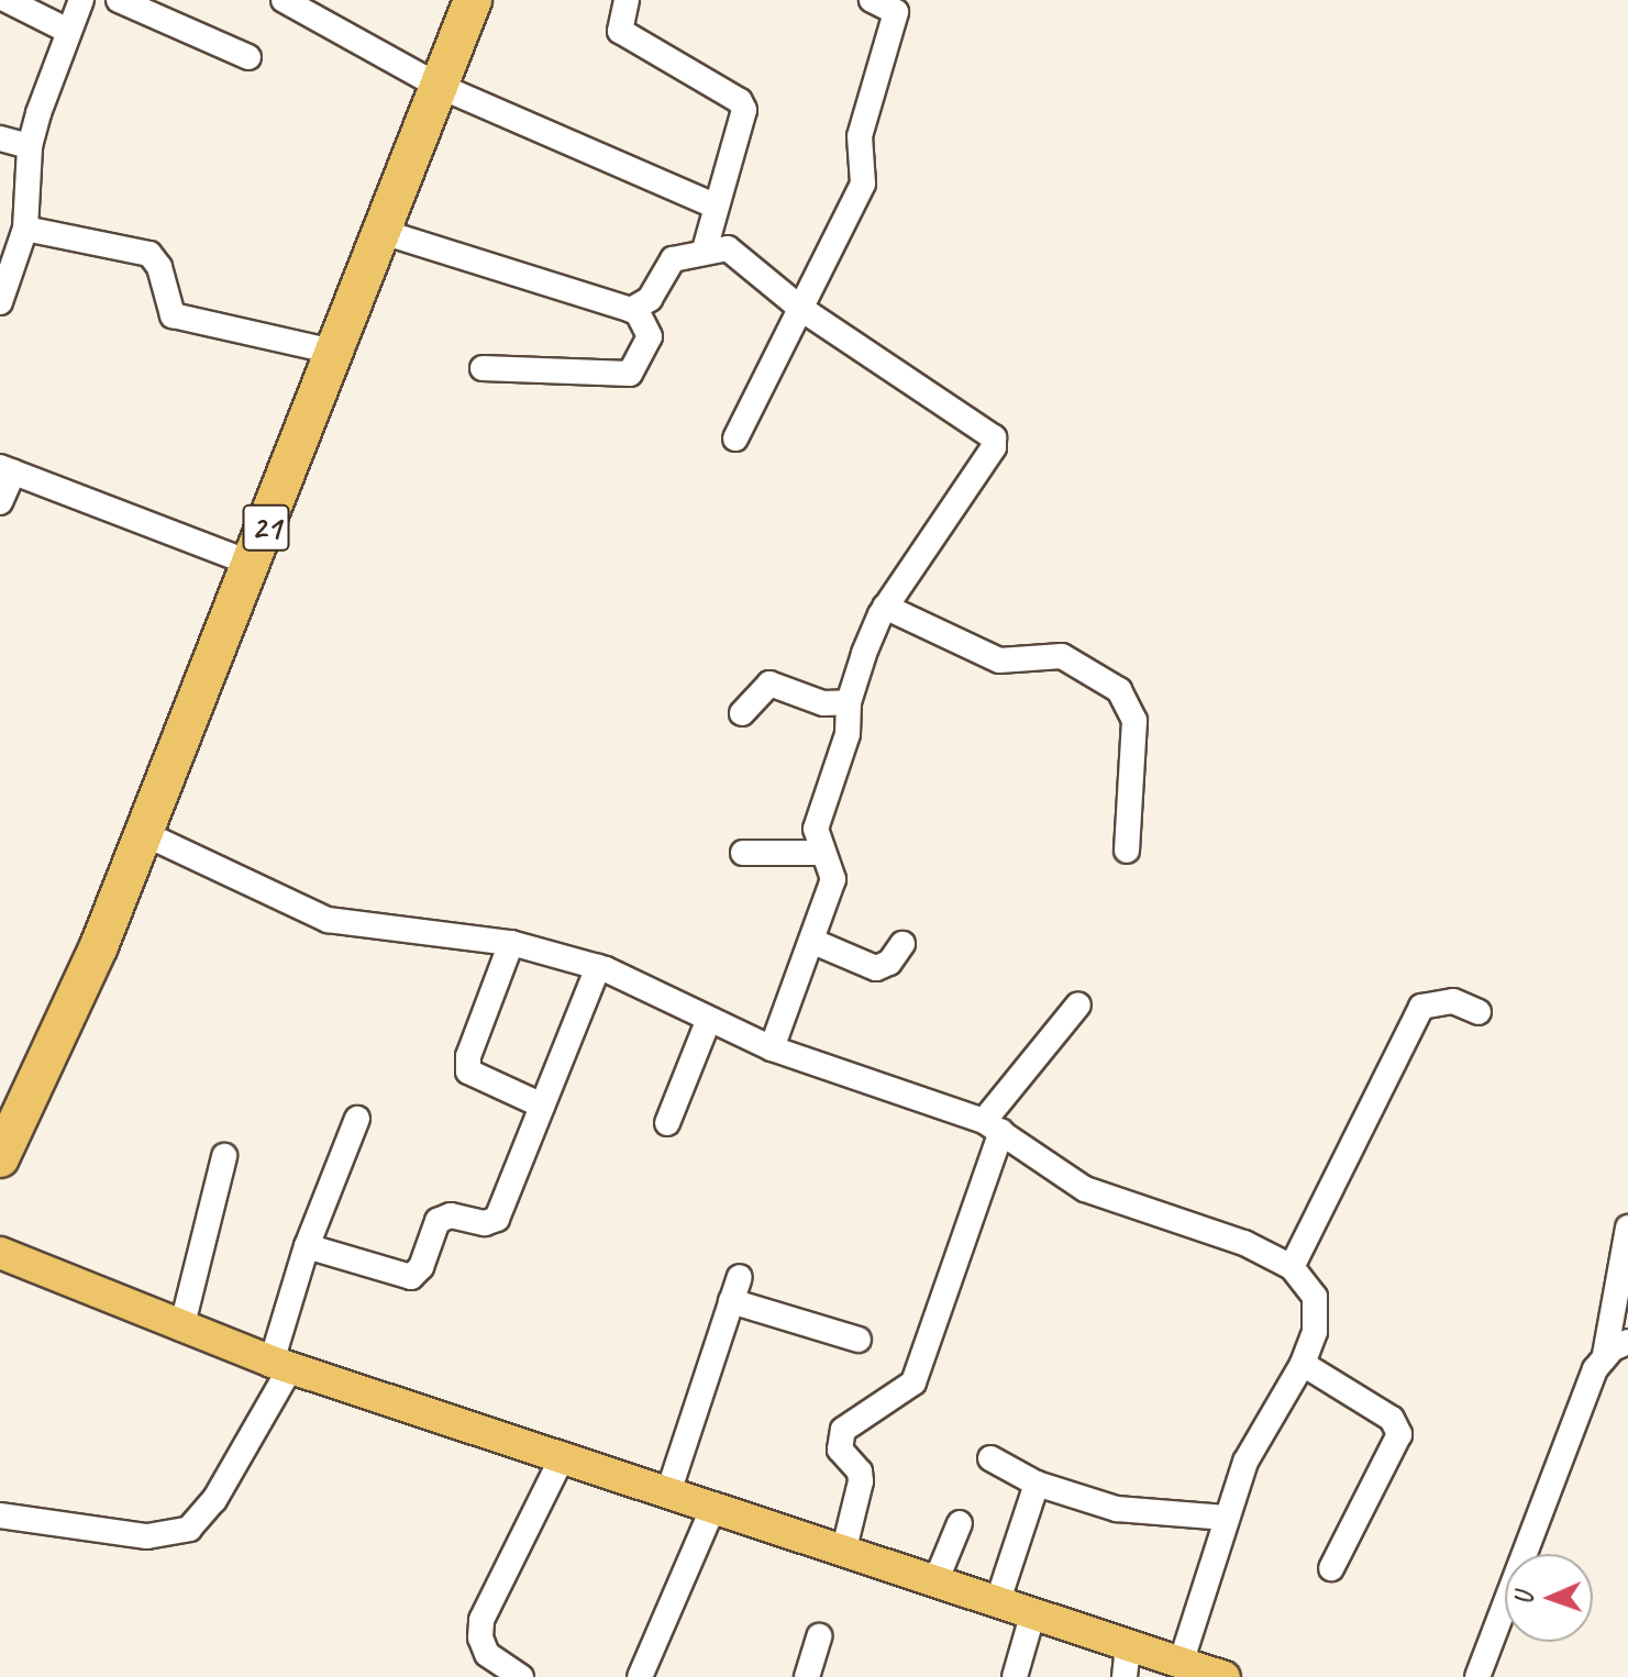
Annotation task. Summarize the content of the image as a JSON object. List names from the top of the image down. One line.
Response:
{"streets":{"highway":["21"]},"north":"left"}
